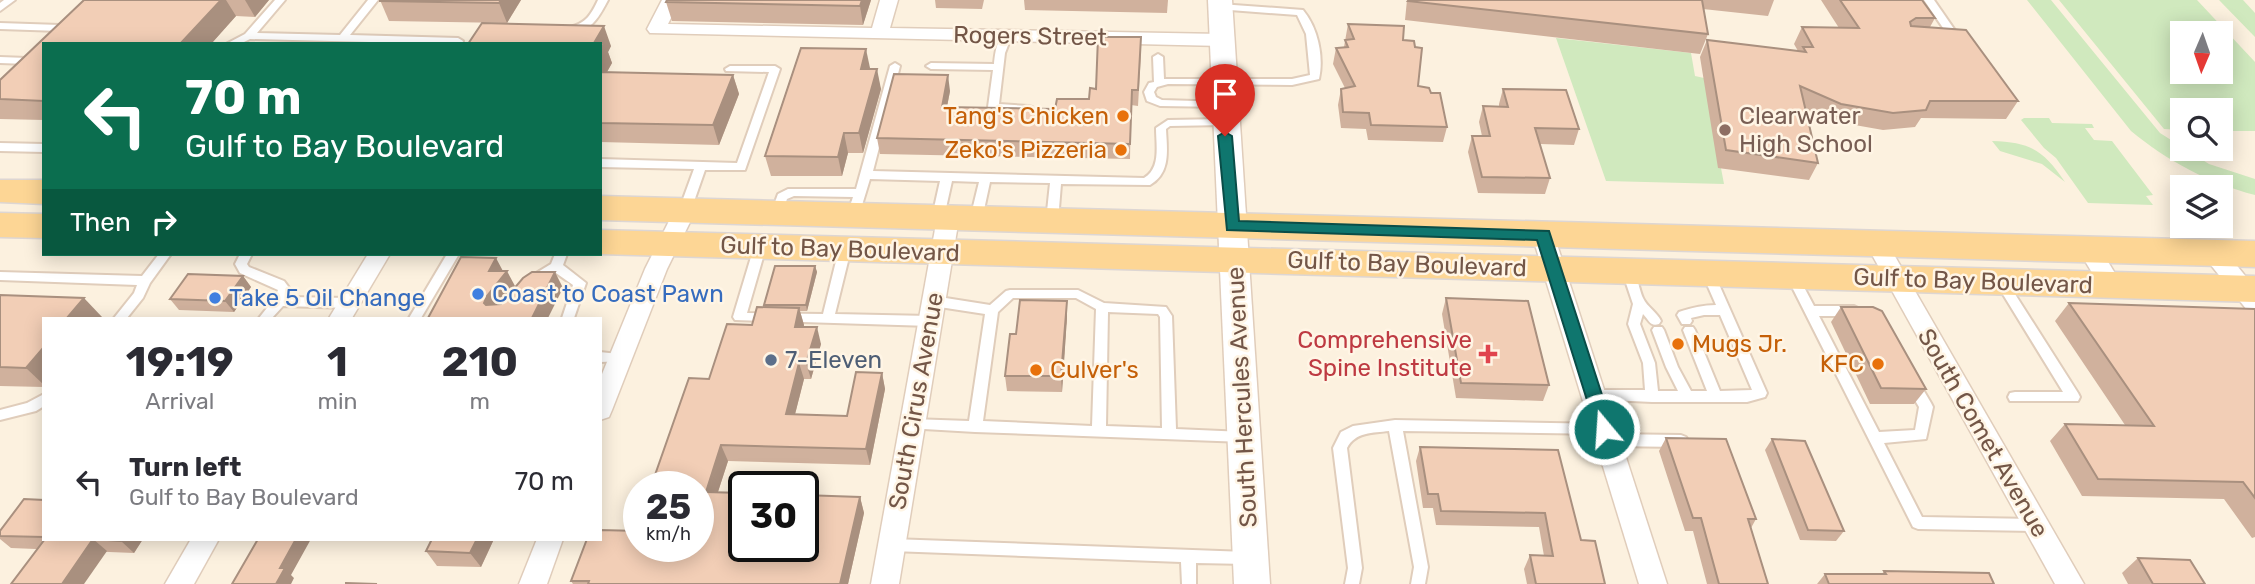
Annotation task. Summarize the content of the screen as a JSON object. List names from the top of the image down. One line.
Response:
{"streets":{"main road":["Gulf to Bay Boulevard"],"street":["Rogers Street","South Hercules Avenue","South Cirus Avenue","South Comet Avenue"]},"crossings":[["Rogers Street","South Hercules Avenue"],["Gulf to Bay Boulevard","South Hercules Avenue"],["Gulf to Bay Boulevard","South Cirus Avenue"],["Gulf to Bay Boulevard","South Comet Avenue"]],"places":{"other":["Tang's Chicken","Clearwater High School","Zeko's Pizzeria","Coast to Coast Pawn","Take 5 Oil Change","Mugs Jr.","7-Eleven","KFC","Culver's"],"health":["Comprehensive Spine Institute"]},"north":"bottom","page":{"turn":["70 m","Gulf to Bay Boulevard"],"then":"Then","eta":["19:19","Arrival","1","min","210","m"],"list":[{"name":"Turn left","note":"Gulf to Bay Boulevard","value":"70 m"}],"speed":"25 km/h","limit":"30"}}
